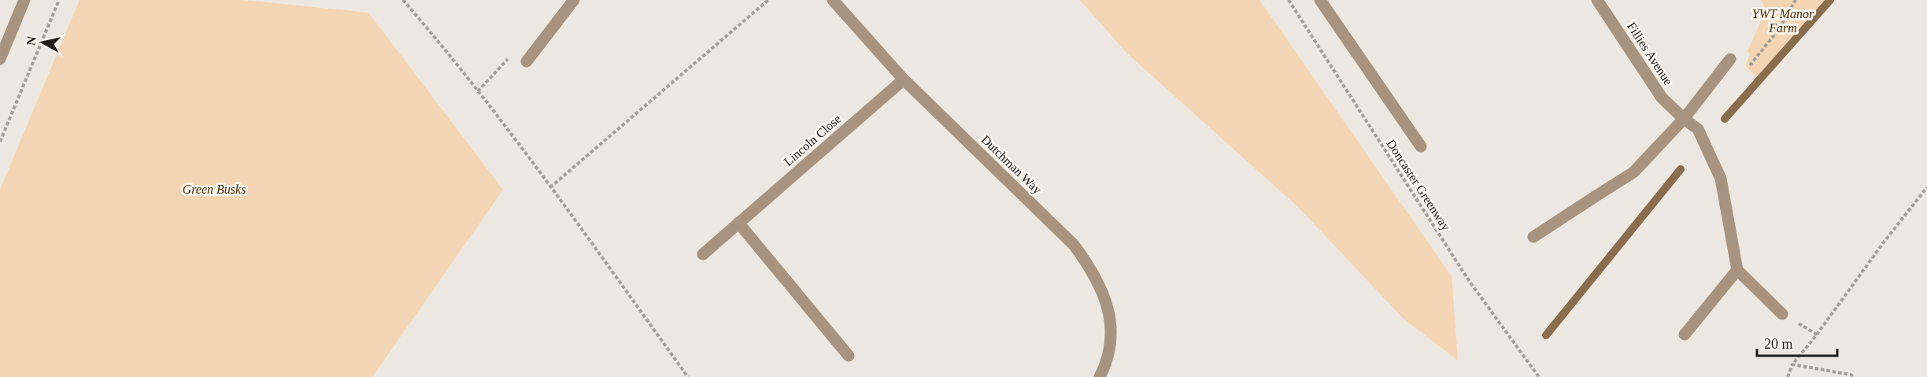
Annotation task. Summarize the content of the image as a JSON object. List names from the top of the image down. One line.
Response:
{"streets":{"street":["Fillies Avenue","Lincoln Close","Dutchman Way"],"path":["Doncaster Greenway"]},"crossings":[["Lincoln Close","Dutchman Way"]],"parks":["YWT Manor Farm","Green Busks"],"scale_bar":"20 m","north":"left"}
